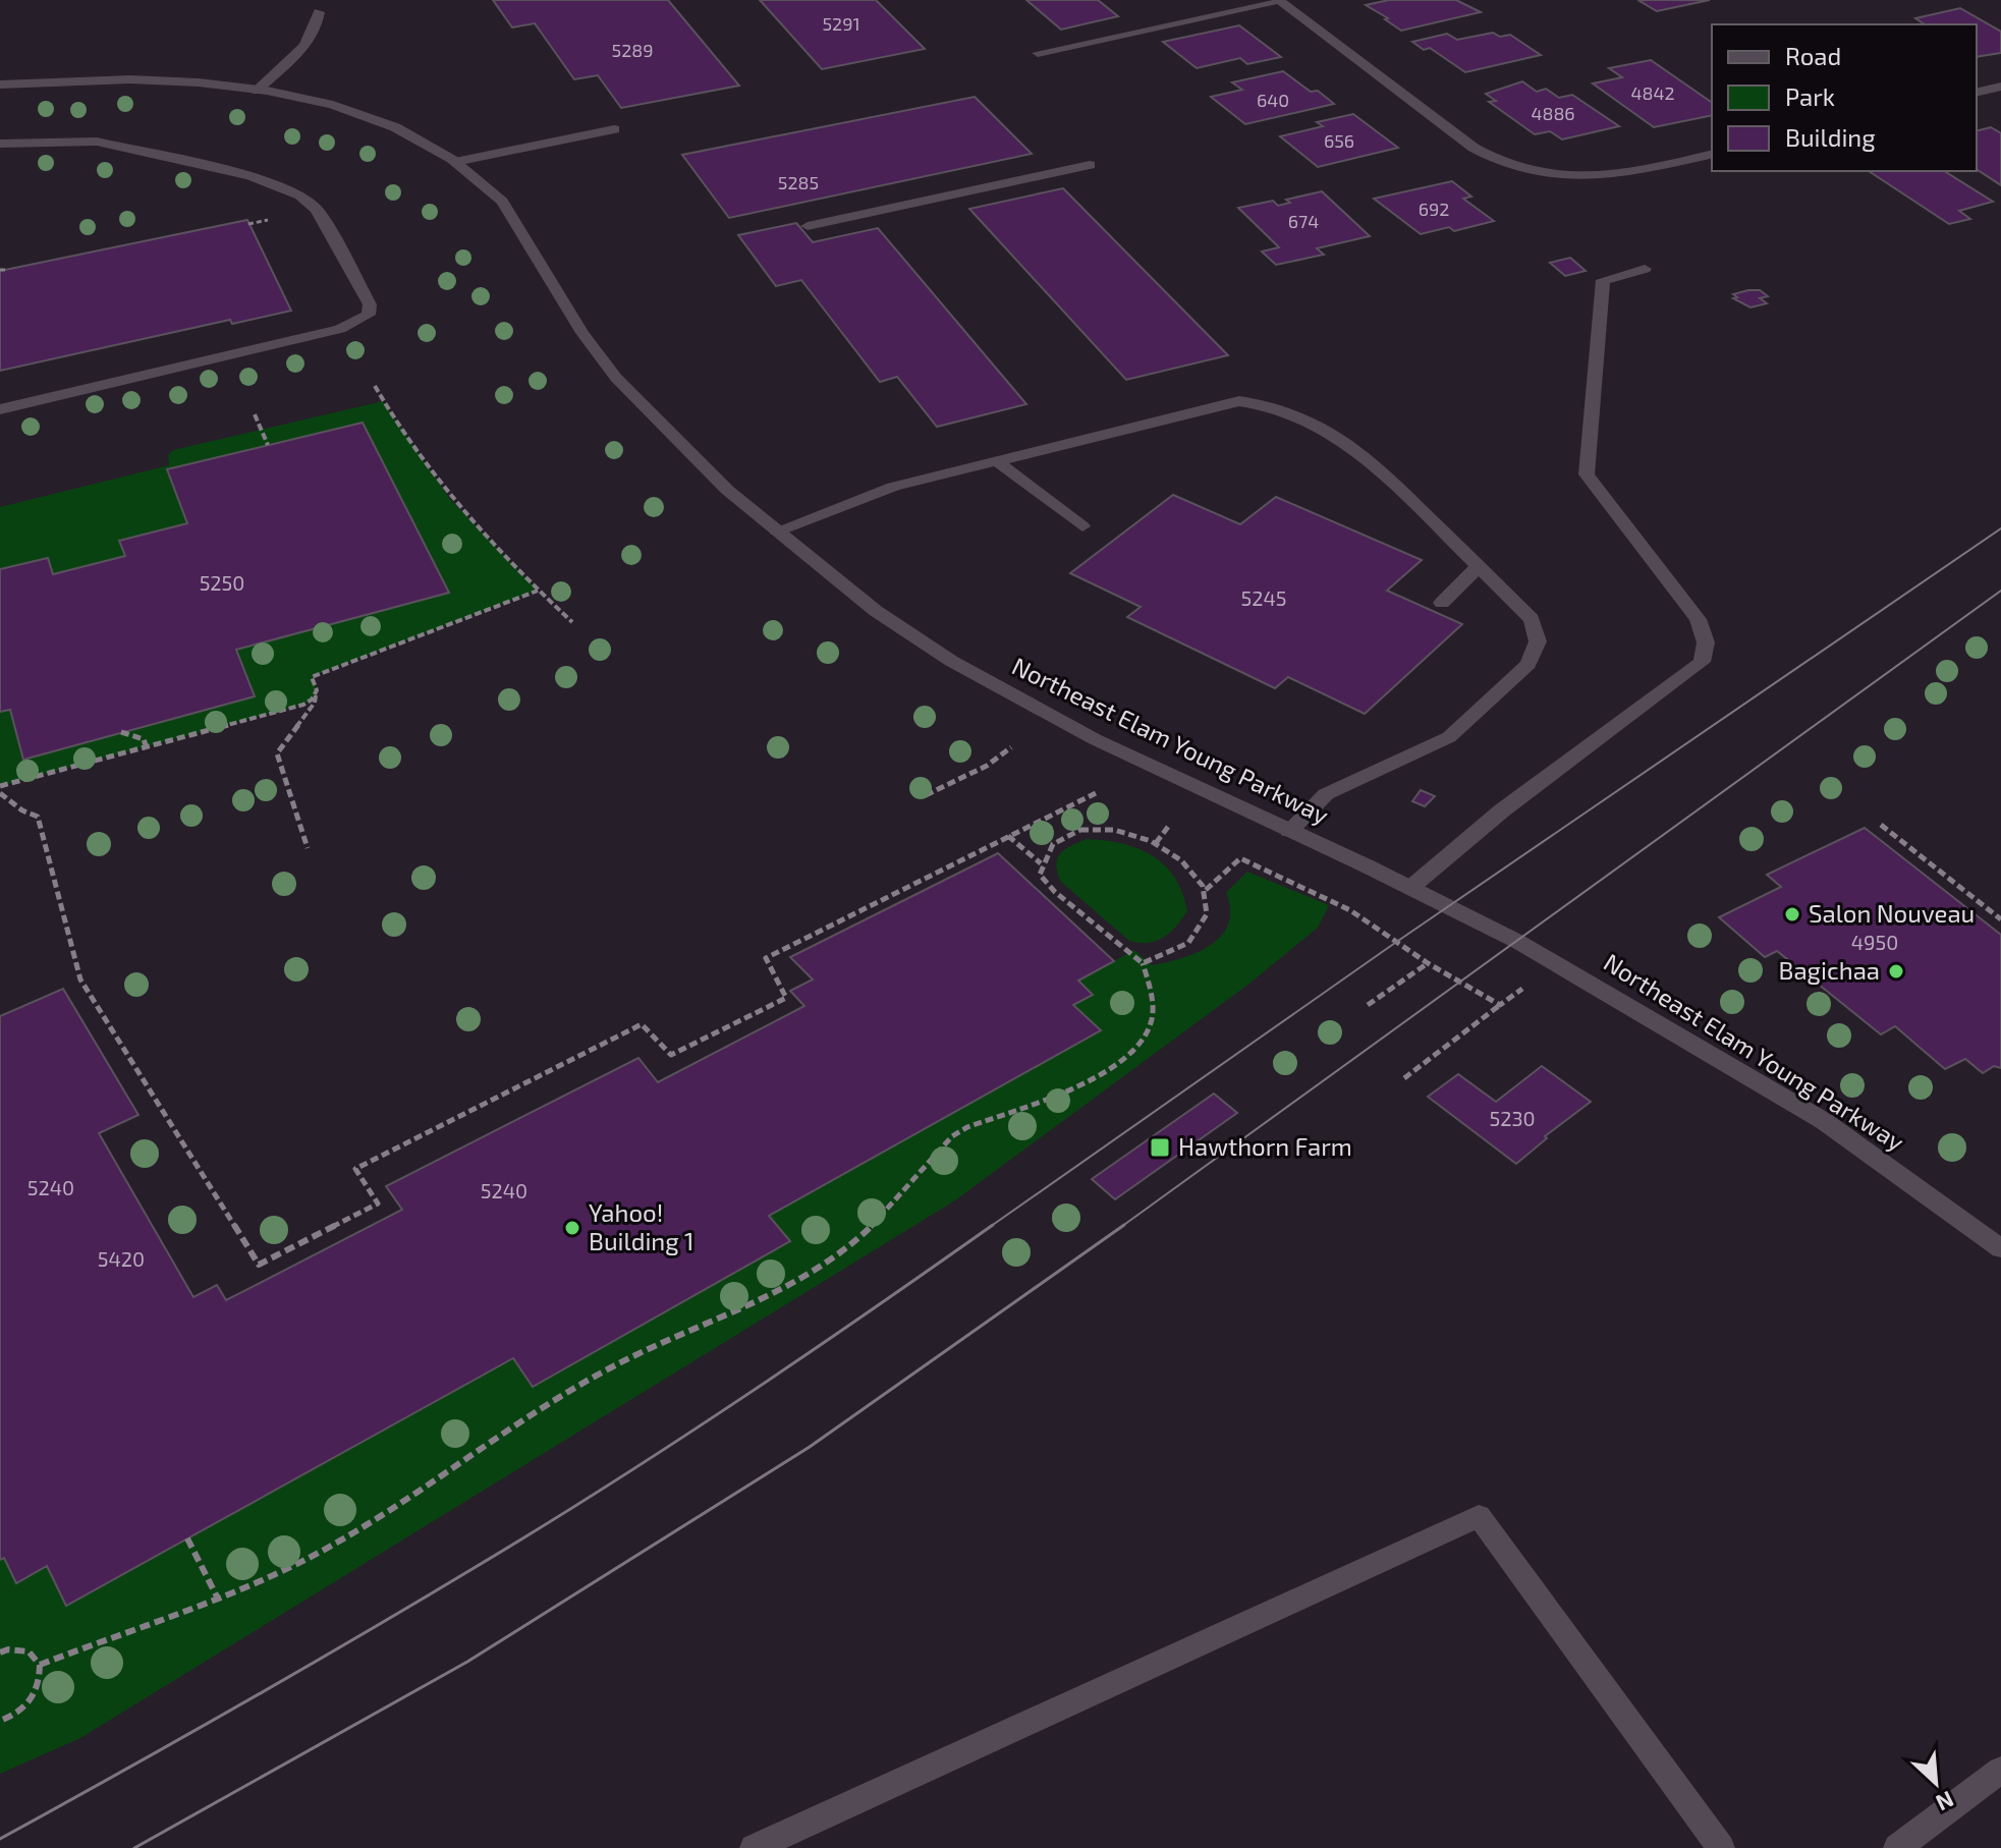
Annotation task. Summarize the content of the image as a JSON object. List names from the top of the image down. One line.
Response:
{"streets":{"street":["Northeast Elam Young Parkway"]},"places":{"other":["Salon Nouveau","Bagichaa","Yahoo! Building 1"],"transit":["Hawthorn Farm"]},"house_numbers":["5291","5289","4842","640","4886","656","5285","692","674","5250","5245","4950","5230","5240","5240","5420"],"legend":["Road","Park","Building"],"north":"bottom right"}
